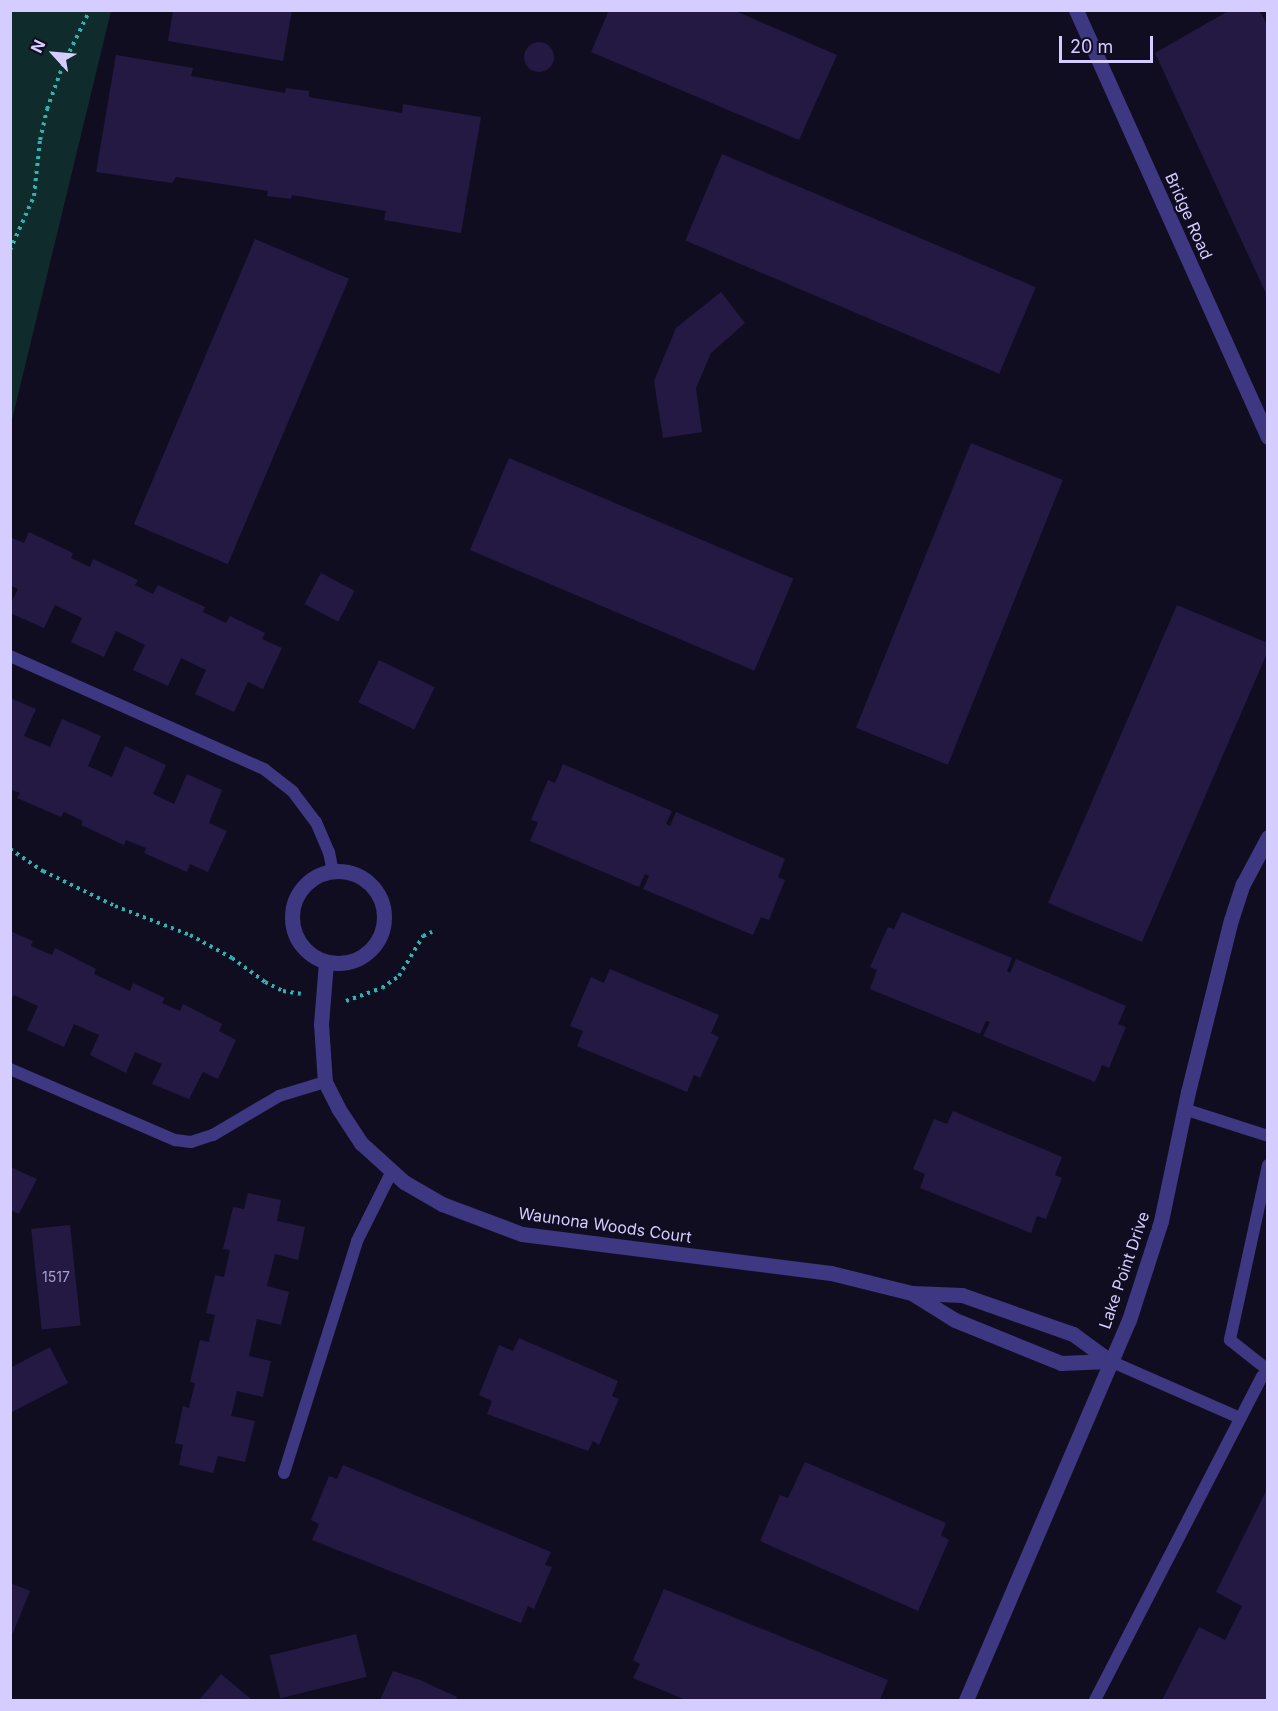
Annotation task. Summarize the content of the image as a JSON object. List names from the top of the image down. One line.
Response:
{"streets":{"street":["Bridge Road","Waunona Woods Court","Lake Point Drive"]},"crossings":[["Waunona Woods Court","Lake Point Drive"]],"house_numbers":["1517"],"scale_bar":"20 m","north":"top left"}
